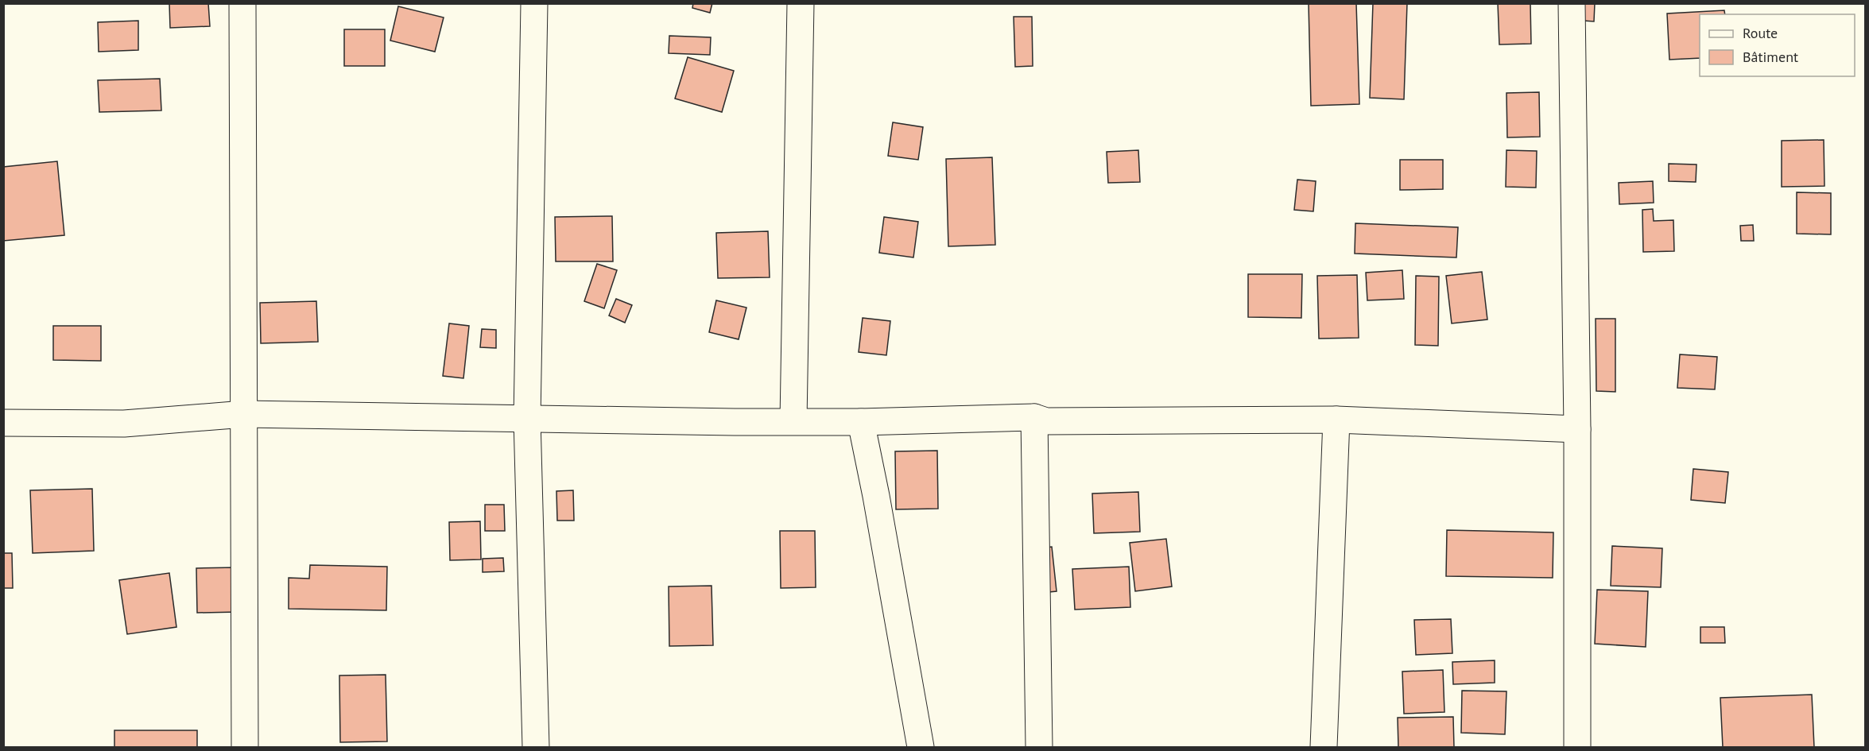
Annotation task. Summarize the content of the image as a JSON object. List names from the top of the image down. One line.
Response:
{"legend":["Route","Bâtiment"]}
